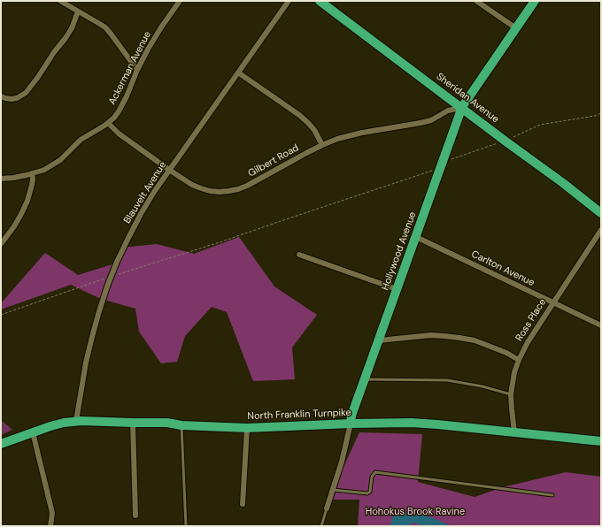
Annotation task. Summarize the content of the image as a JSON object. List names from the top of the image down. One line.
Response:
{"streets":{"main road":["Sheridan Avenue","Hollywood Avenue","North Franklin Turnpike"],"street":["Ackerman Avenue","Gilbert Road","Blauvelt Avenue","Carlton Avenue","Ross Place"]},"crossings":[["Ackerman Avenue","Gilbert Road"],["Sheridan Avenue","Gilbert Road"],["Sheridan Avenue","Hollywood Avenue"],["Gilbert Road","Blauvelt Avenue"],["Gilbert Road","Hollywood Avenue"],["Blauvelt Avenue","North Franklin Turnpike"],["Hollywood Avenue","Carlton Avenue"],["Hollywood Avenue","North Franklin Turnpike"],["Carlton Avenue","Ross Place"],["Ross Place","North Franklin Turnpike"]],"parks":["Hohokus Brook Ravine"]}
